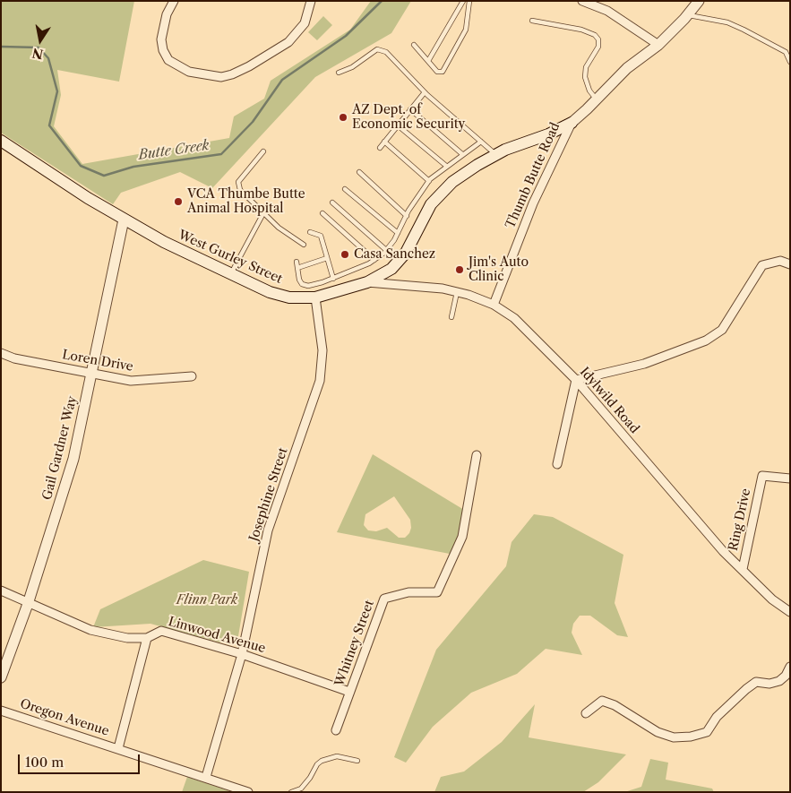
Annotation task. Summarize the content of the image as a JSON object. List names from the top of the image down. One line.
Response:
{"streets":{"main road":["West Gurley Street"],"street":["Thumb Butte Road","Loren Drive","Idylwild Road","Gail Gardner Way","Josephine Street","Ring Drive","Linwood Avenue","Whitney Street","Oregon Avenue"]},"crossings":[["Thumb Butte Road","West Gurley Street"],["Thumb Butte Road","Idylwild Road"],["West Gurley Street","Idylwild Road"],["West Gurley Street","Gail Gardner Way"],["West Gurley Street","Josephine Street"],["Loren Drive","Gail Gardner Way"],["Idylwild Road","Ring Drive"],["Gail Gardner Way","Linwood Avenue"],["Josephine Street","Linwood Avenue"],["Josephine Street","Oregon Avenue"],["Linwood Avenue","Whitney Street"]],"water":["Butte Creek"],"parks":["Flinn Park"],"places":["AZ Dept. of Economic Security","VCA Thumbe Butte Animal Hospital","Casa Sanchez","Jim's Auto Clinic"],"scale_bar":"100 m","north":"bottom"}
